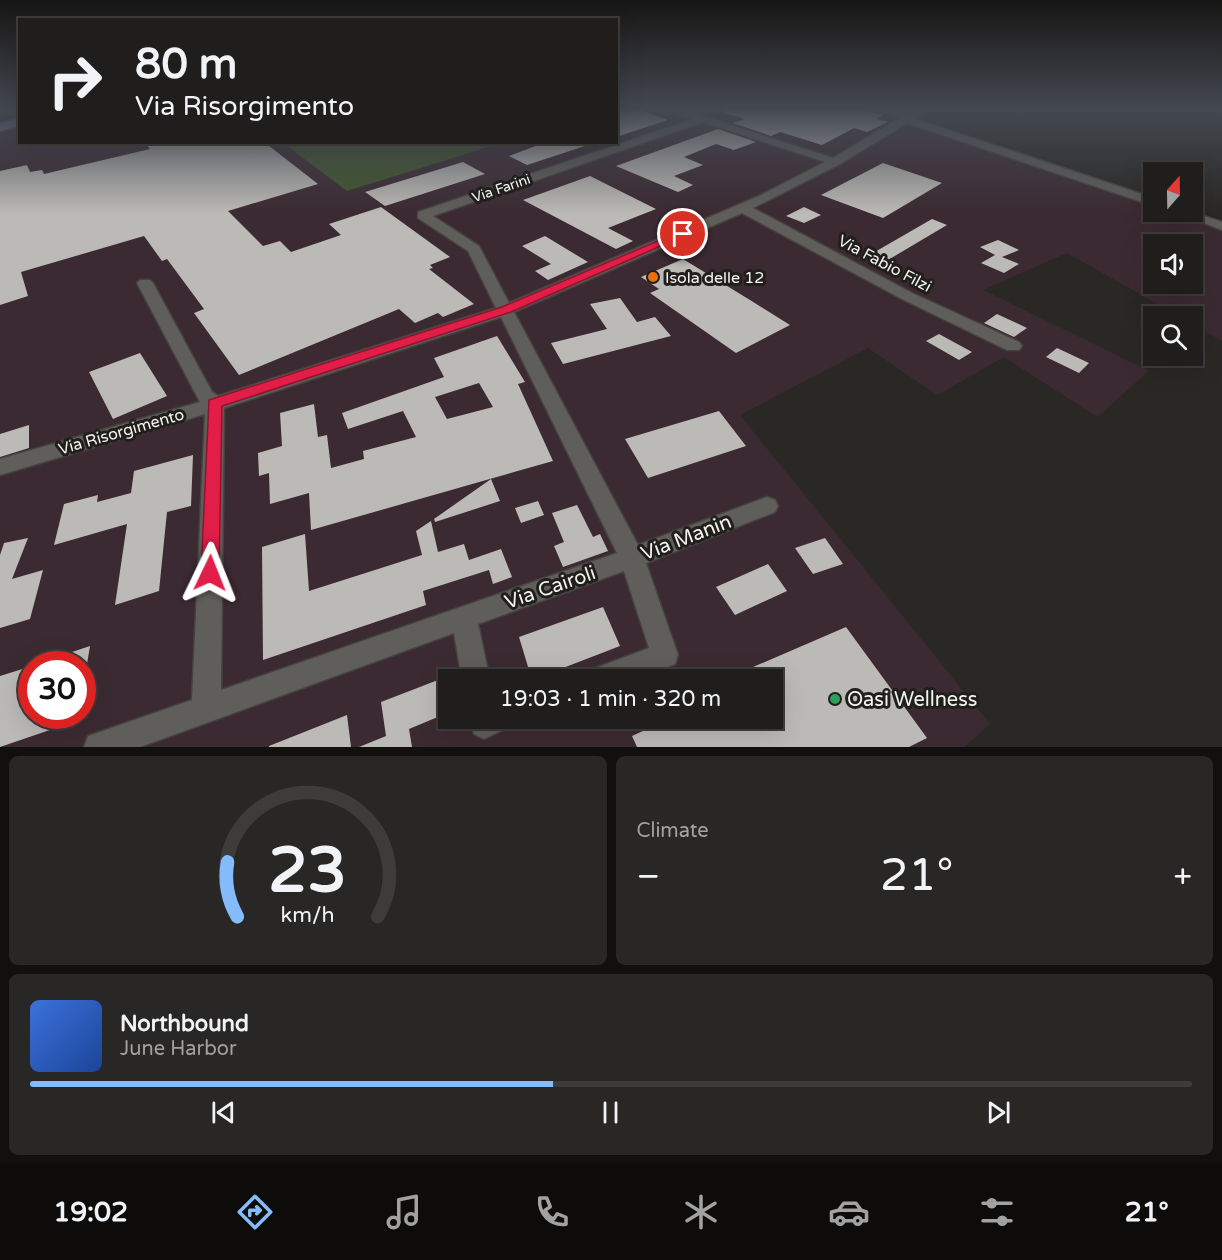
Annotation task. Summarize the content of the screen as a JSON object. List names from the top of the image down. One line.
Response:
{"streets":{"street":["Via Farini","Via Fabio Filzi","Via Risorgimento","Via Manin","Via Cairoli"]},"crossings":[["Via Farini","Via Risorgimento"],["Via Fabio Filzi","Via Risorgimento"],["Via Manin","Via Cairoli"]],"places":["Isola delle 12","Oasi Wellness"],"north":"top","page":{"turn":["80 m","Via Risorgimento"],"limit":"30","trip":"19:03 · 1 min · 320 m","tile":"Climate","heat":["−","21°","+"],"song":["Northbound","June Harbor"],"tabs":["19:02","21°"],"gauge":["23","km/h"]}}
